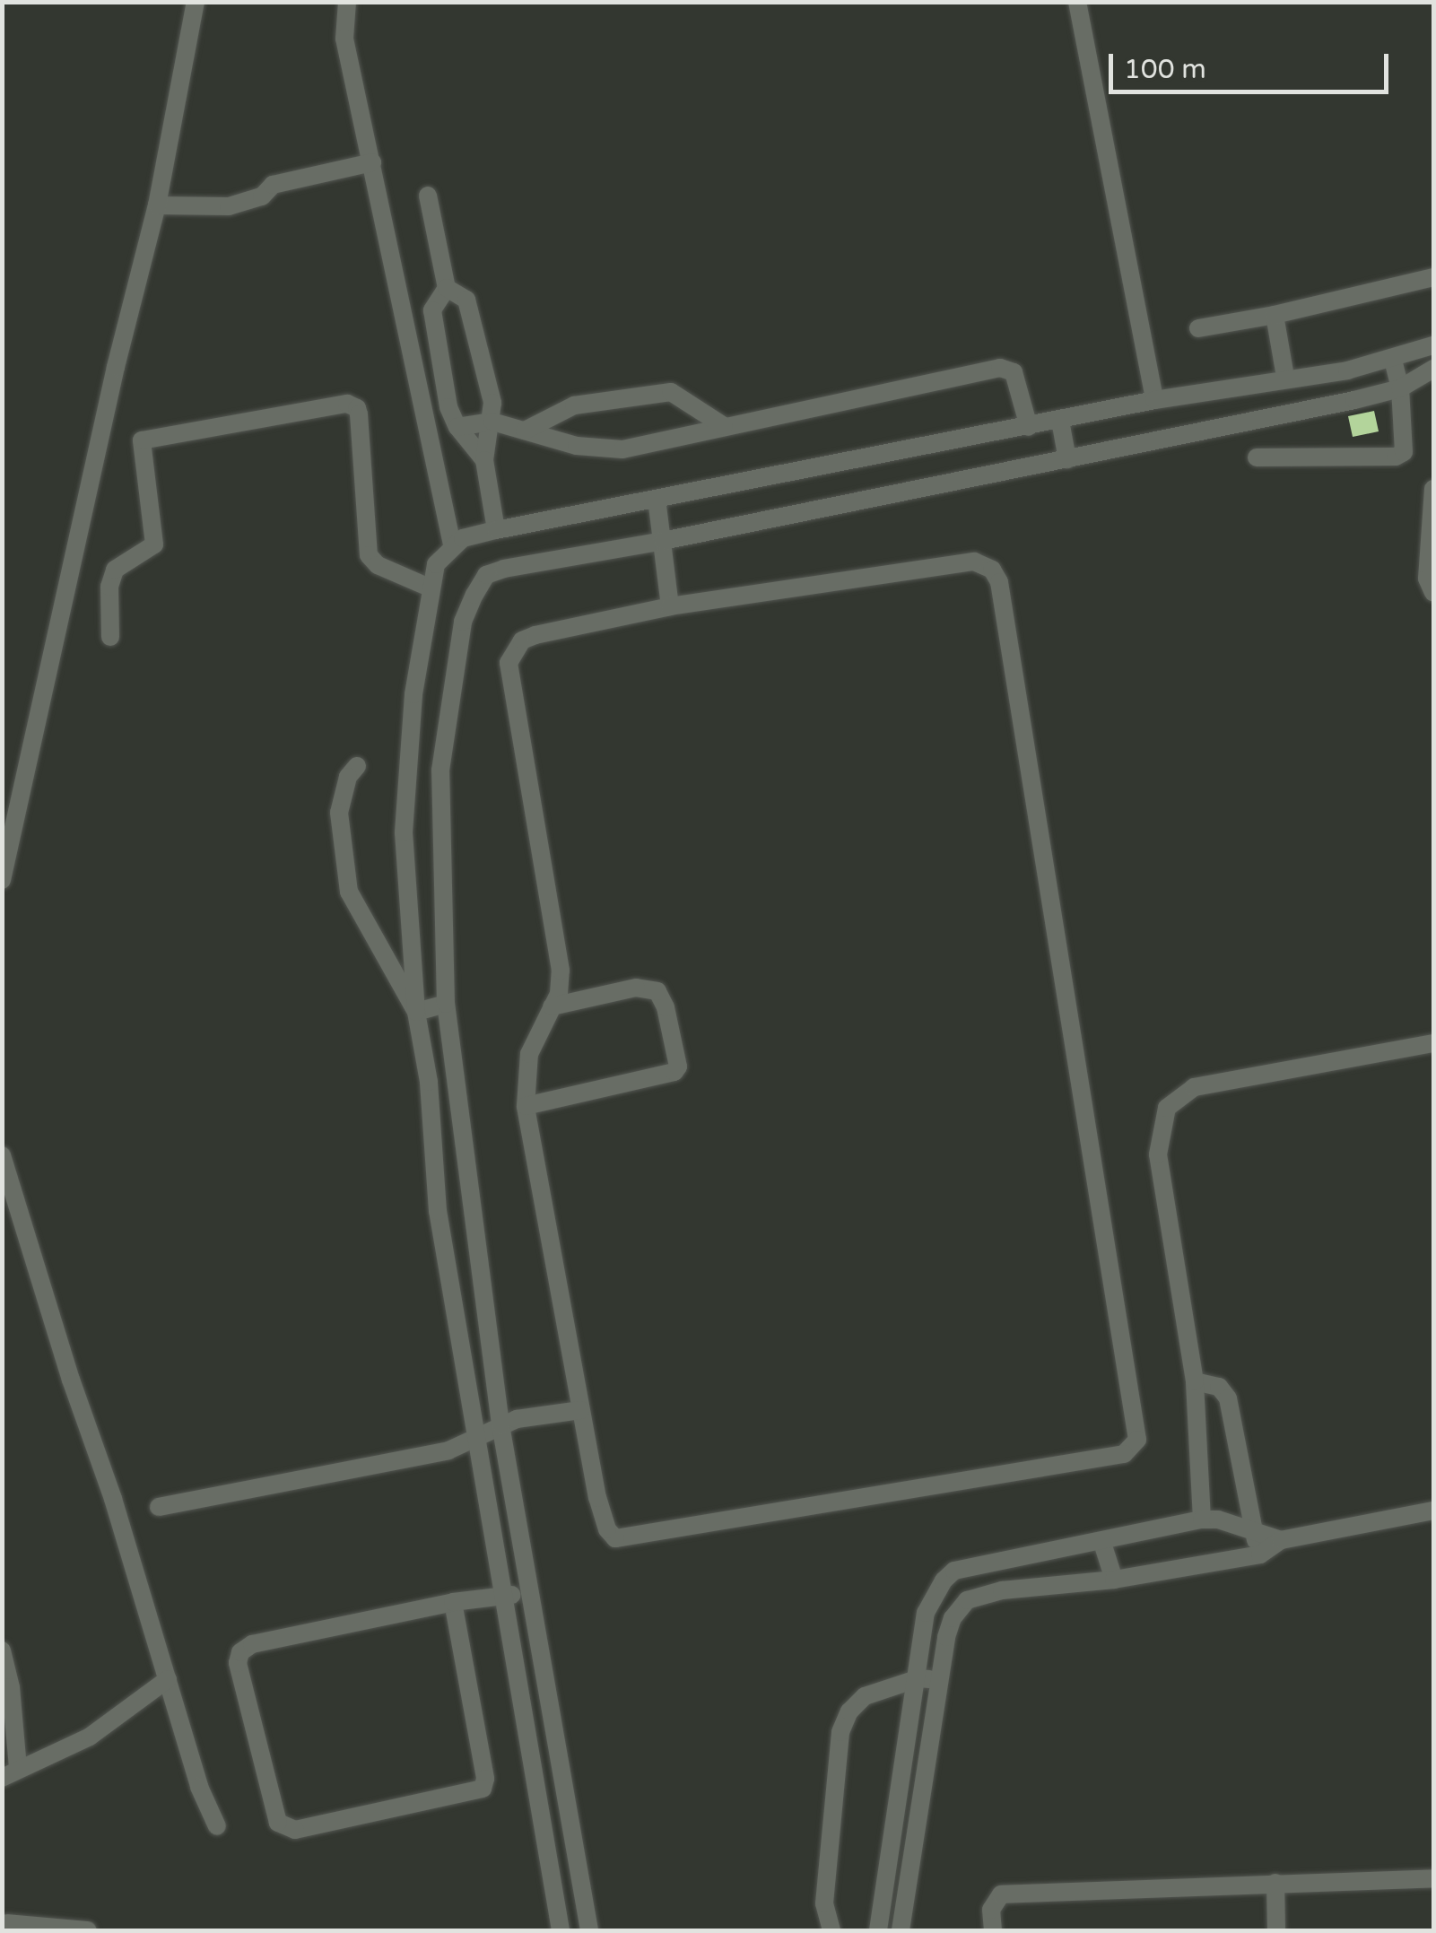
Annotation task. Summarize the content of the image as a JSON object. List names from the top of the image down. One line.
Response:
{"scale_bar":"100 m"}
